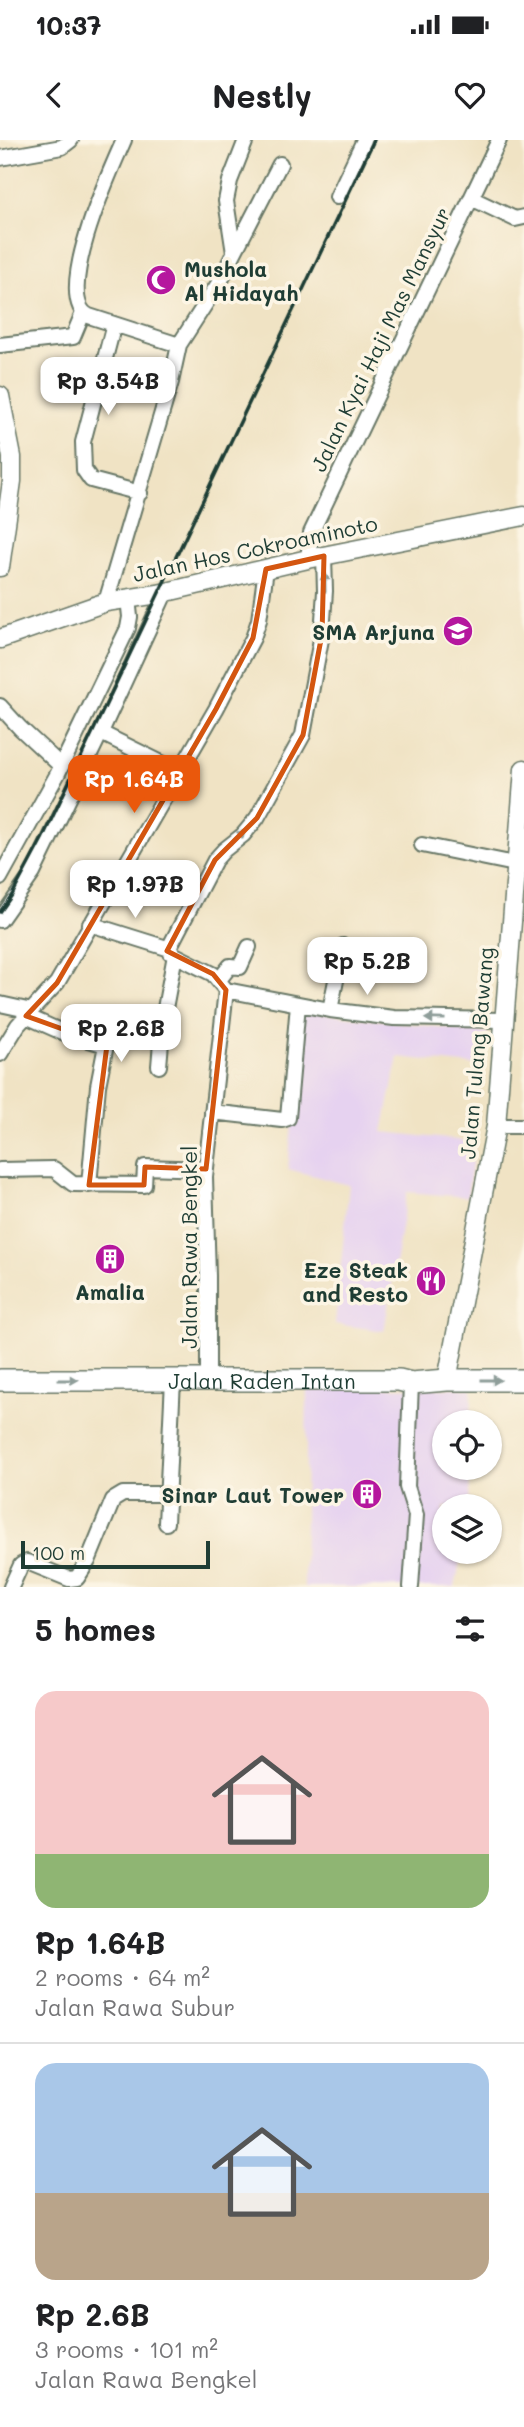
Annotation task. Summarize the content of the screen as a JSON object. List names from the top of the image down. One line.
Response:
{"streets":{"main road":["Jalan Raden Intan"],"street":["Jalan Kyai Haji Mas Mansyur","Jalan Hos Cokroaminoto","Jalan Tulang Bawang","Jalan Rawa Bengkel"]},"crossings":[["Jalan Kyai Haji Mas Mansyur","Jalan Hos Cokroaminoto"],["Jalan Tulang Bawang","Jalan Raden Intan"],["Jalan Rawa Bengkel","Jalan Raden Intan"]],"one_way":["Jalan Raden Intan"],"places":{"mosque":["Mushola Al Hidayah"],"school or university":["SMA Arjuna"],"building":["Amalia","Sinar Laut Tower"],"restaurant":["Eze Steak and Resto"]},"scale_bar":"100 m","page":{"status":"10:37","header":"Nestly","price":["Rp 3.54B","Rp 1.64B","Rp 1.97B","Rp 5.2B","Rp 2.6B"],"scale":"100 m","heading":"5 homes","list":[{"name":"Rp 1.64B","note":"2 rooms · 64 m² · Jalan Rawa Subur"},{"name":"Rp 2.6B","note":"3 rooms · 101 m² · Jalan Rawa Bengkel"}]}}
